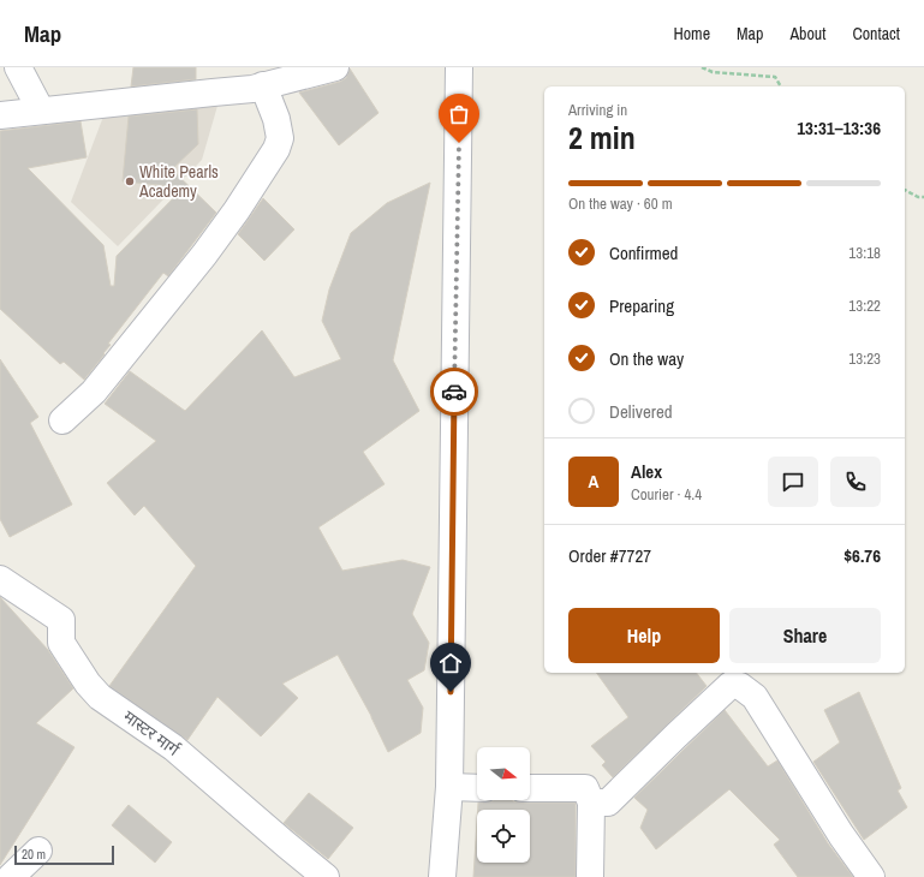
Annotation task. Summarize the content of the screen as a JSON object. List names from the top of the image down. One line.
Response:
{"streets":{"street":["मास्टर मार्ग"]},"places":["White Pearls Academy"],"scale_bar":"20 m","north":"right","page":{"header":"Map","nav":["Home","Map","About","Contact"],"heading":["2 min","Arriving in","13:31–13:36"],"panel":["Alex","Courier · 4.4","Order #7727","$6.76"],"bar":"On the way · 60 m","list":[["Confirmed","13:18"],["Preparing","13:22"],["On the way","13:23"],"Delivered"],"round":"A","buttons":["Help","Share"],"scale":"20 m"}}
